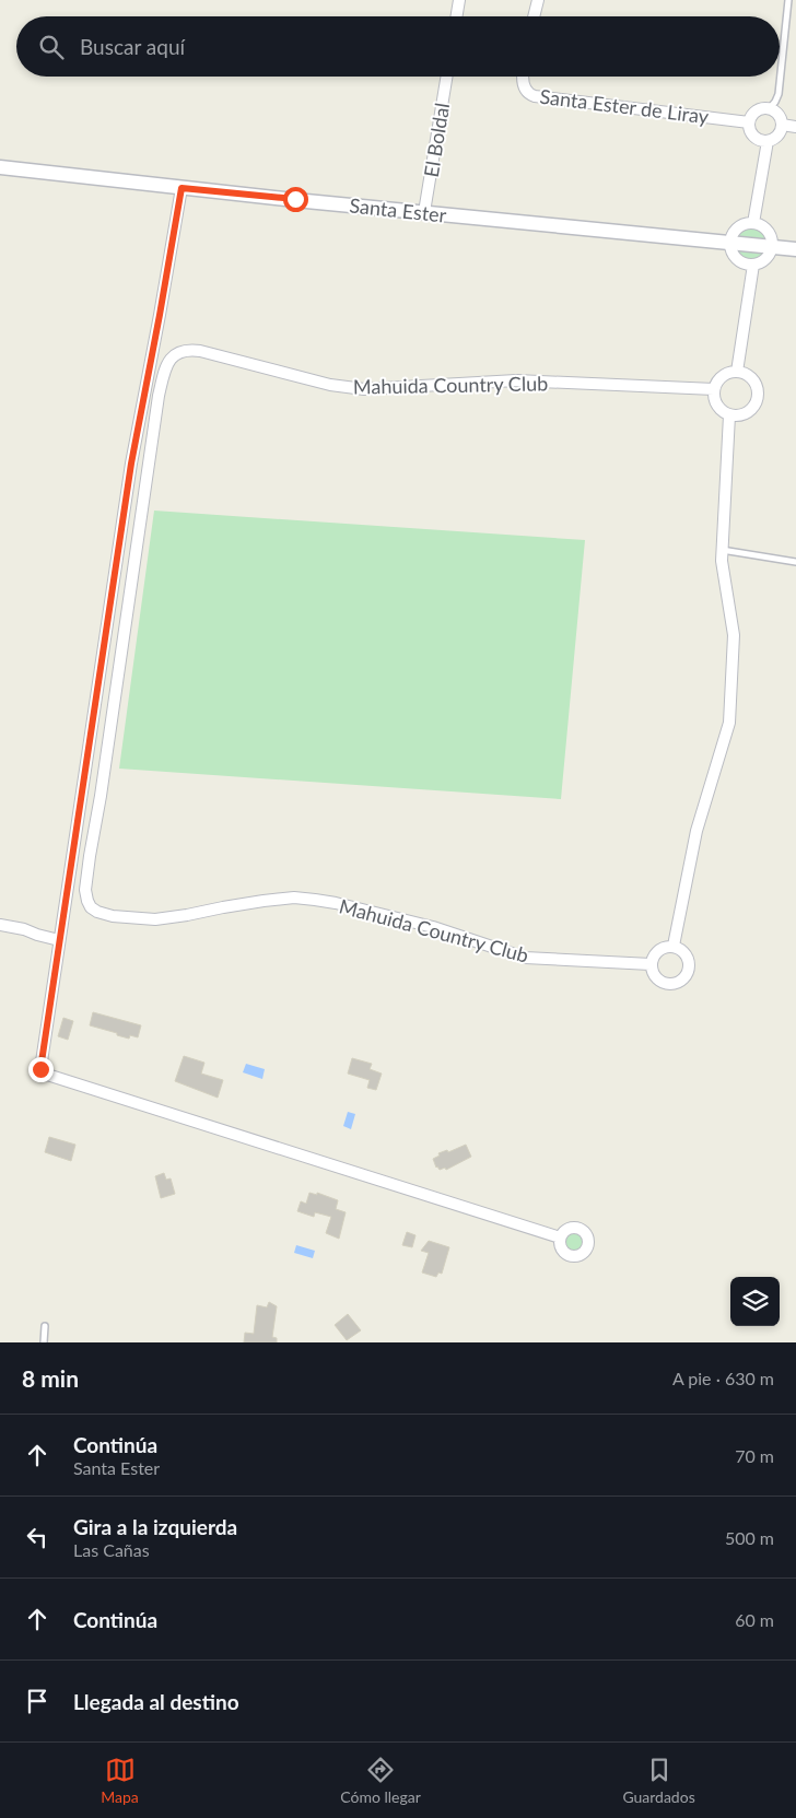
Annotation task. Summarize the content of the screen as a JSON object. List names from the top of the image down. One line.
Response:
{"streets":{"street":["Santa Ester de Liray","El Boldal","Santa Ester","Mahuida Country Club"]},"crossings":[["El Boldal","Santa Ester"]],"page":{"search":"Buscar aquí","heading":["8 min","A pie · 630 m"],"list":[["Continúa","Santa Ester","70 m"],["Gira a la izquierda","Las Cañas","500 m"],["Continúa","60 m"],"Llegada al destino"],"nav":["Mapa","Cómo llegar","Guardados"]}}
